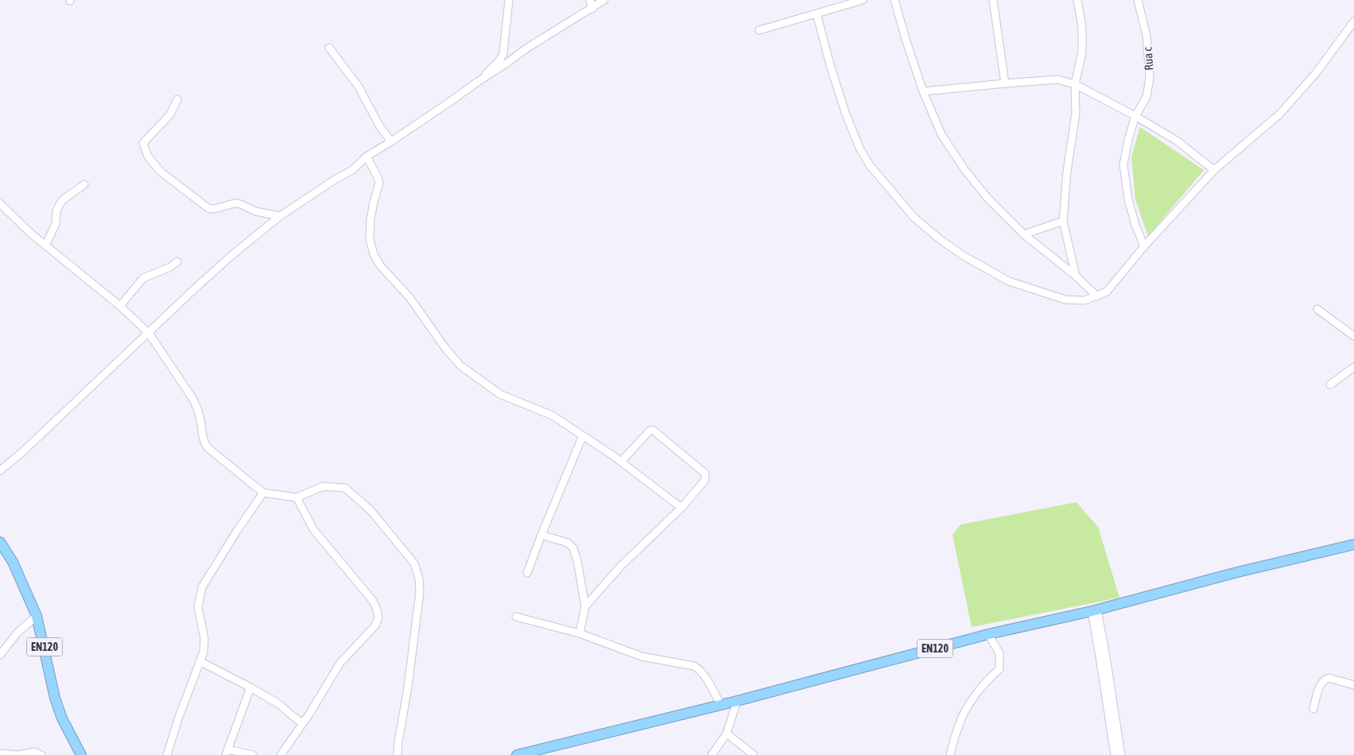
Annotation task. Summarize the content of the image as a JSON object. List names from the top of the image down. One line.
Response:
{"streets":{"highway":["EN120"],"street":["Rua c"]}}
